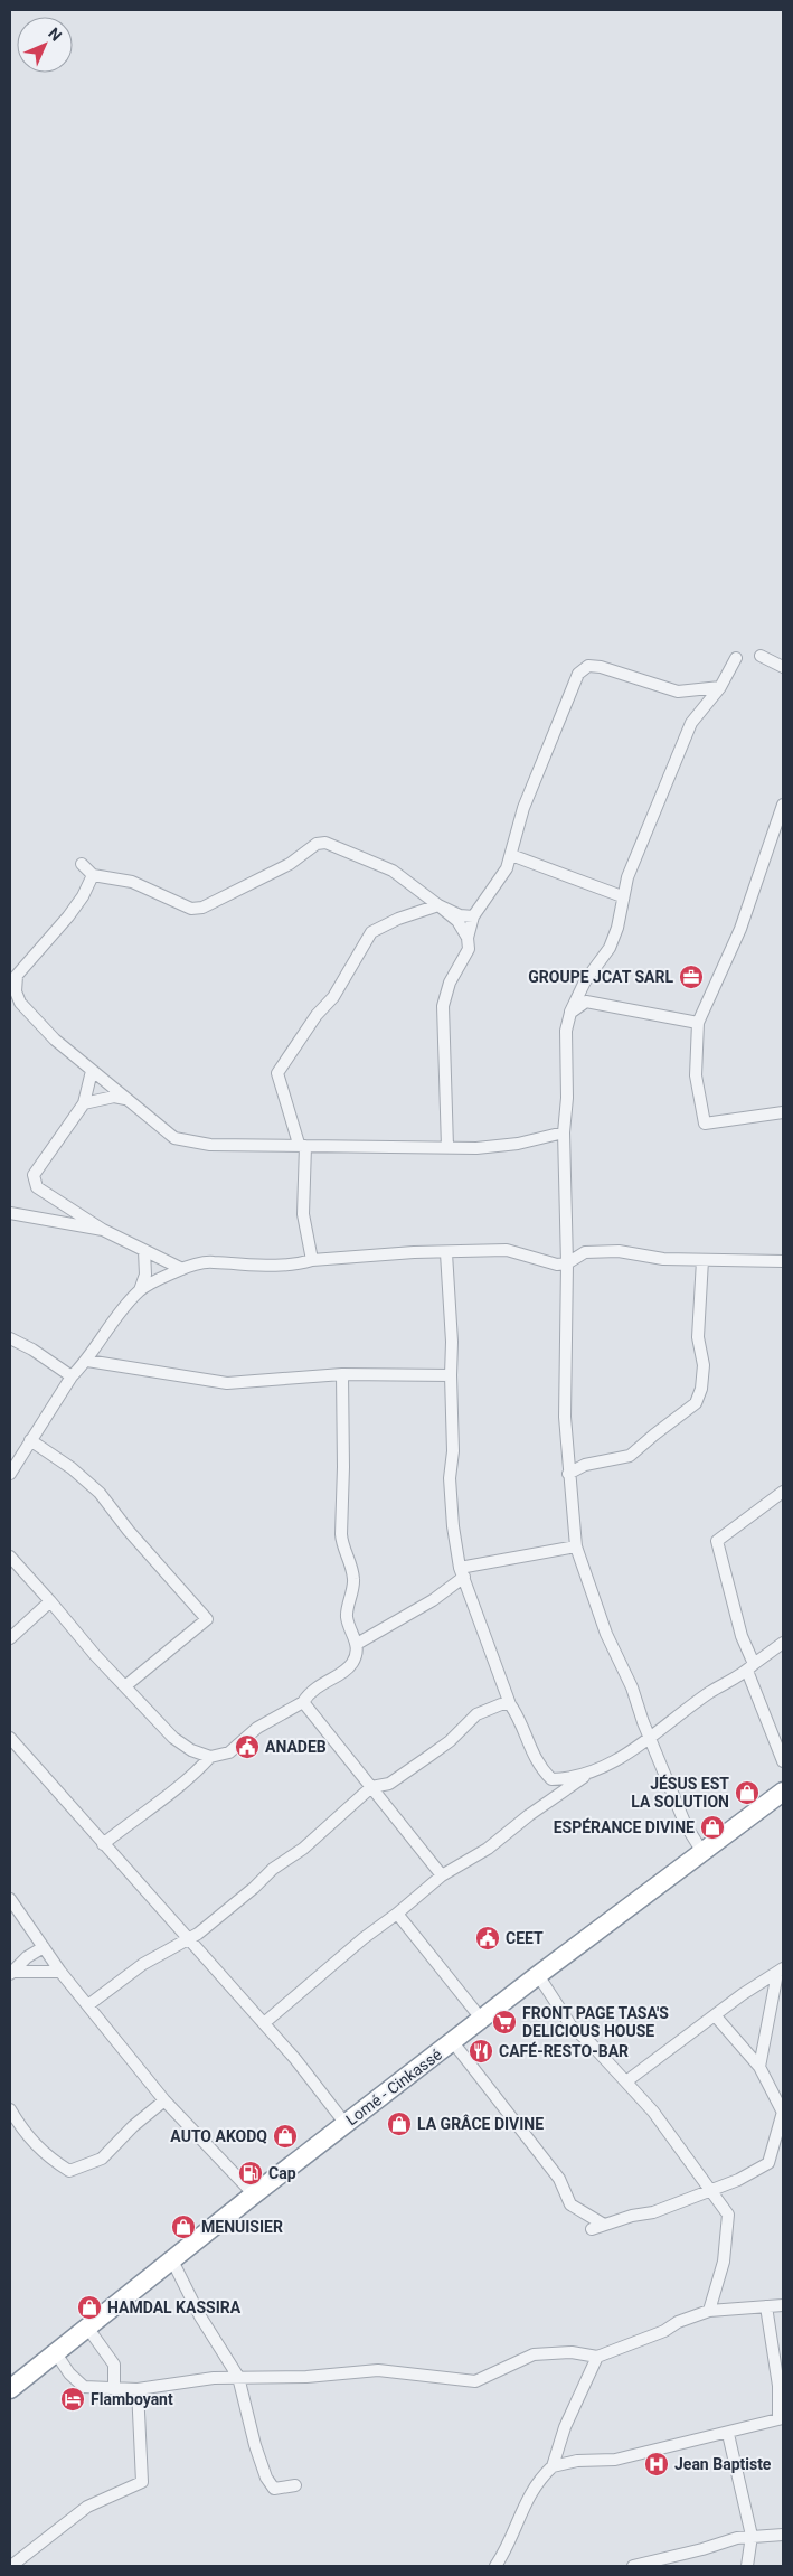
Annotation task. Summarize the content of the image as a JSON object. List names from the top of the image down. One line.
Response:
{"streets":{"highway":["Lomé - Cinkassé"]},"places":{"office":["GROUPE JCAT SARL"],"public building":["ANADEB","CEET"],"shop":["JÉSUS EST LA SOLUTION","ESPÉRANCE DIVINE","LA GRÂCE DIVINE","AUTO AKODQ","MENUISIER","HAMDAL KASSIRA"],"supermarket":["FRONT PAGE TASA'S DELICIOUS HOUSE"],"restaurant":["CAFÉ-RESTO-BAR"],"fuel station":["Cap"],"hotel":["Flamboyant"],"hospital":["Jean Baptiste"]},"north":"top right"}
